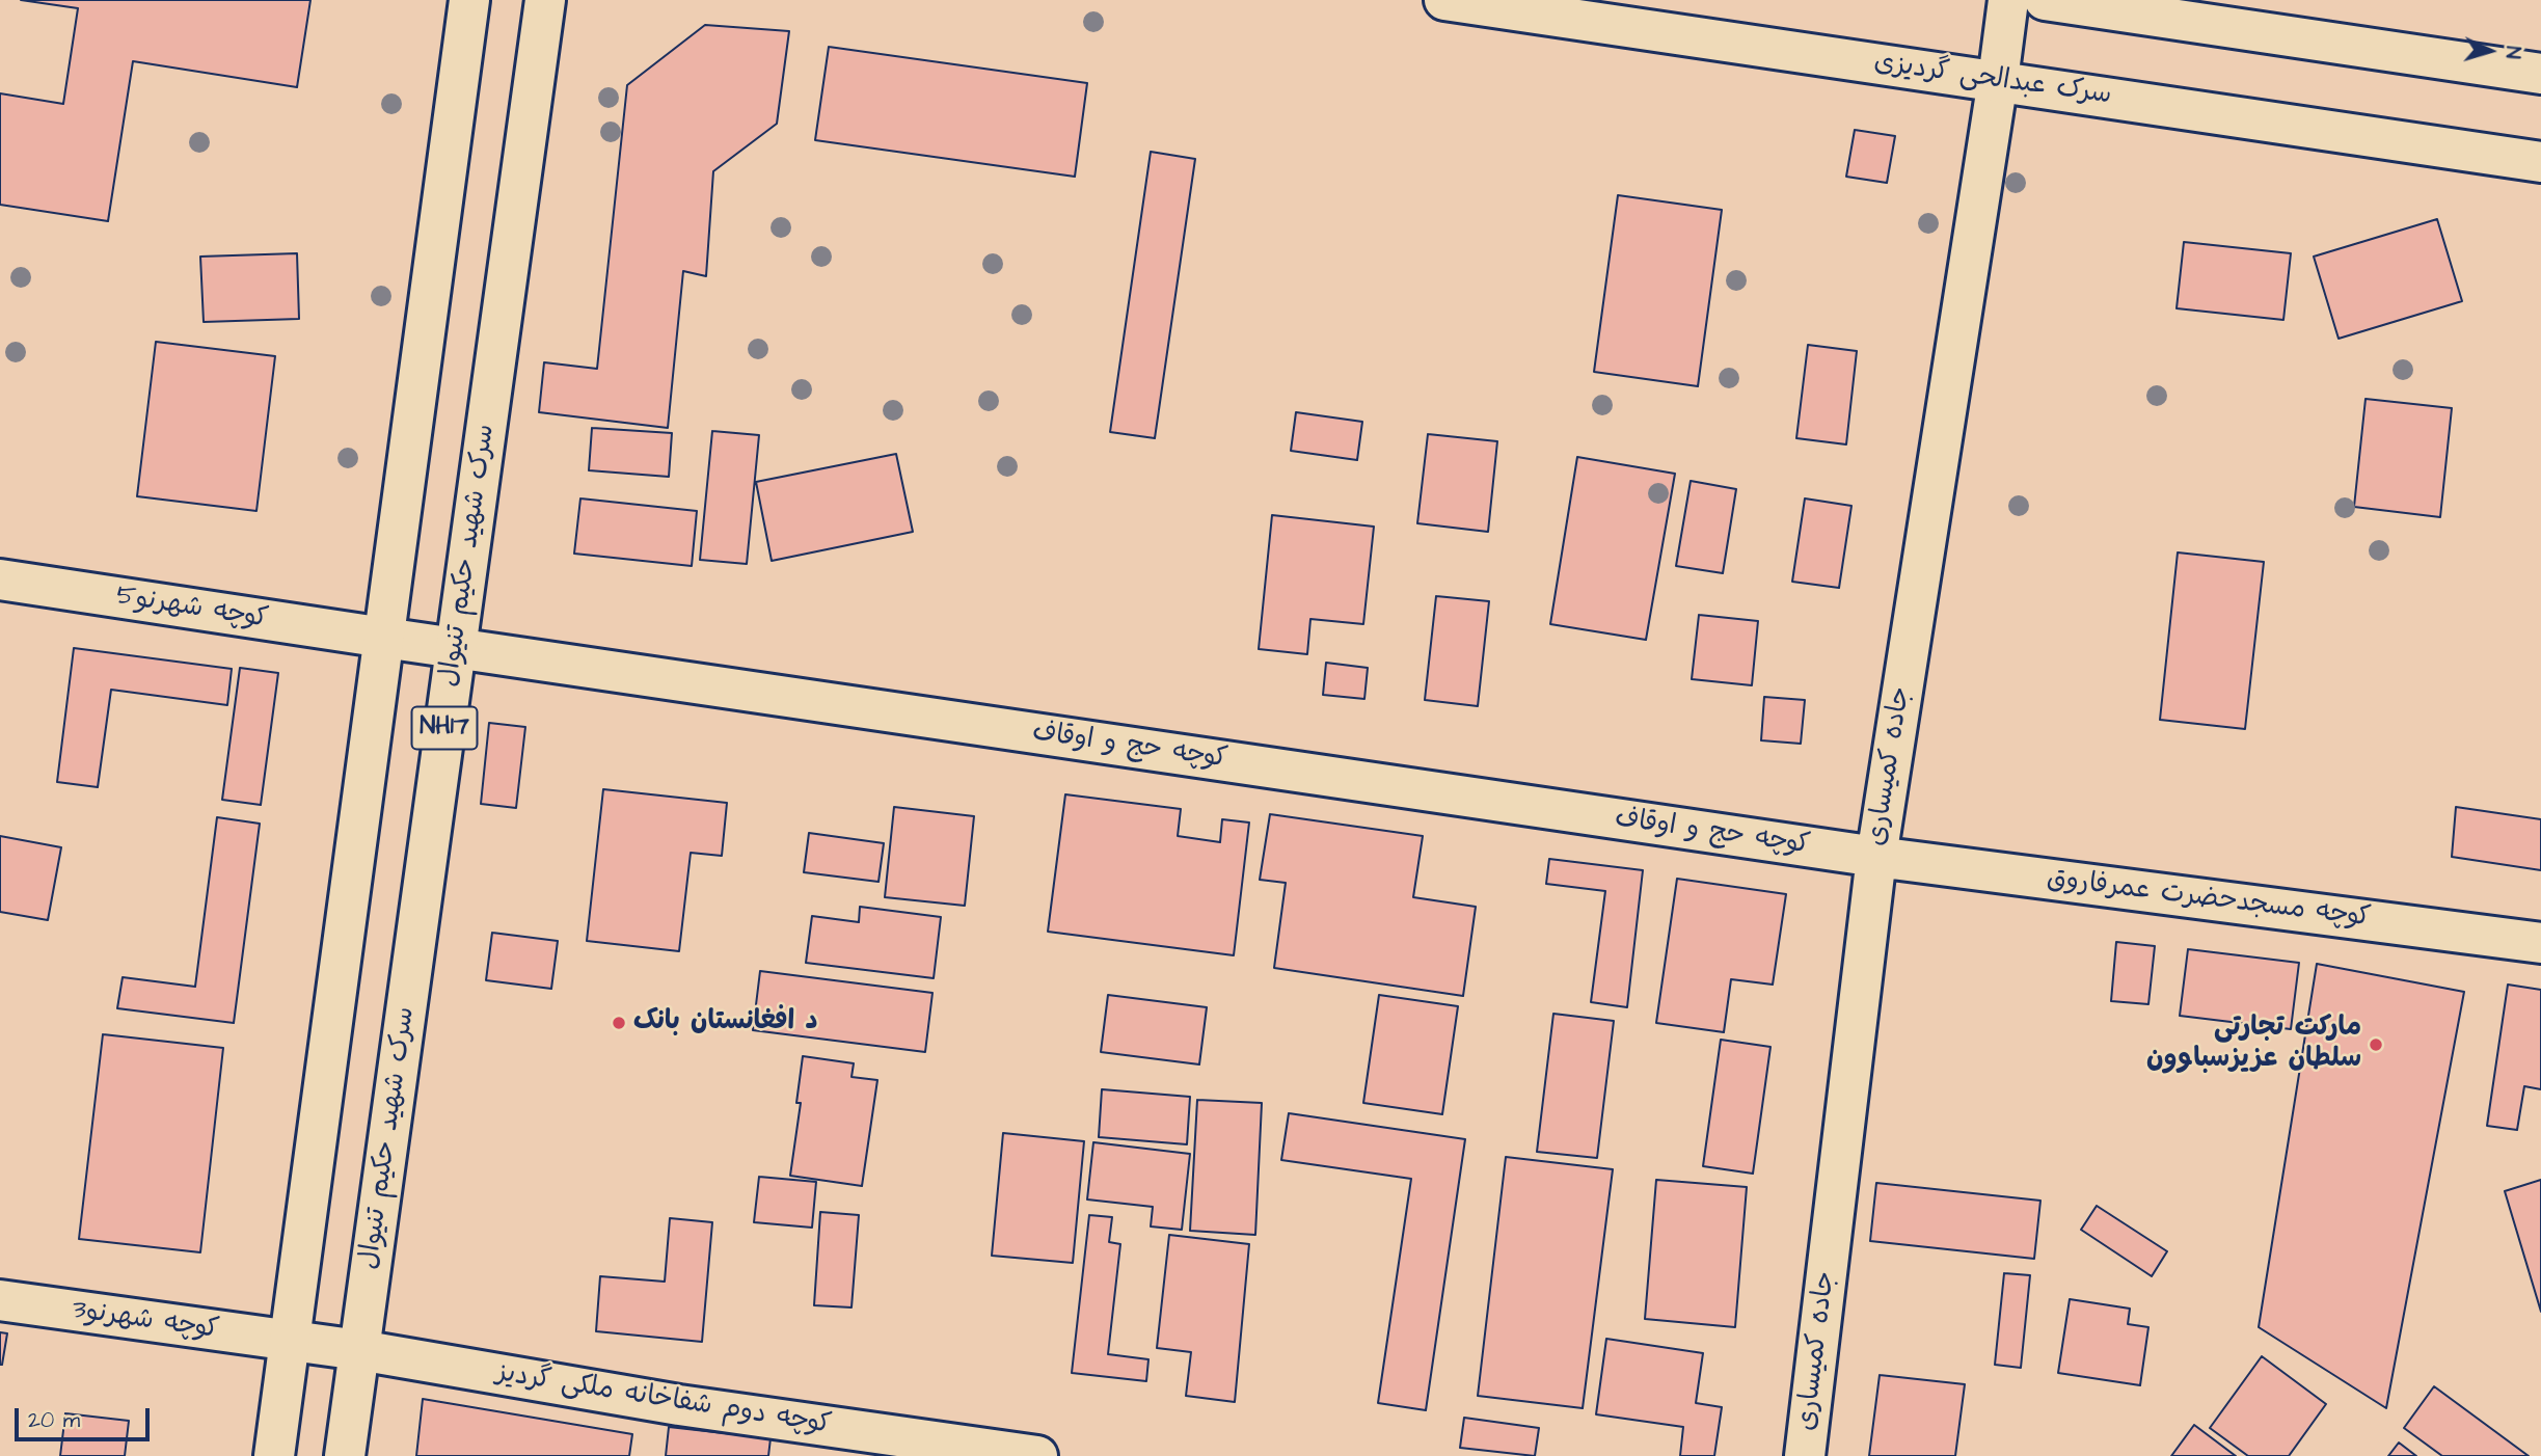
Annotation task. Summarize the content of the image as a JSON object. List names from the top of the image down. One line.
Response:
{"streets":{"main road":["سرک عبدالحی گردیزی","سرک شهید حکیم تنیوال","کوچه شهرنو5","NH17","کوچه حج و اوقاف","جاده کمیساری","کوچه مسجدحضرت عمرفاروق","کوچه شهرنو3","کوچه دوم شفاخانه ملکی گردیز"]},"crossings":[["سرک عبدالحی گردیزی","جاده کمیساری"],["سرک شهید حکیم تنیوال","کوچه حج و اوقاف"],["سرک شهید حکیم تنیوال","کوچه دوم شفاخانه ملکی گردیز"],["کوچه شهرنو5","NH17"],["کوچه شهرنو5","کوچه حج و اوقاف"],["NH17","کوچه حج و اوقاف"],["NH17","کوچه شهرنو3"],["NH17","کوچه دوم شفاخانه ملکی گردیز"],["کوچه حج و اوقاف","جاده کمیساری"],["کوچه حج و اوقاف","کوچه مسجدحضرت عمرفاروق"],["جاده کمیساری","کوچه مسجدحضرت عمرفاروق"],["کوچه شهرنو3","کوچه دوم شفاخانه ملکی گردیز"]],"places":["د افغانستان بانک","مارکت تجارتی سلطان عزیزسباوون"],"scale_bar":"20 m","north":"right"}
